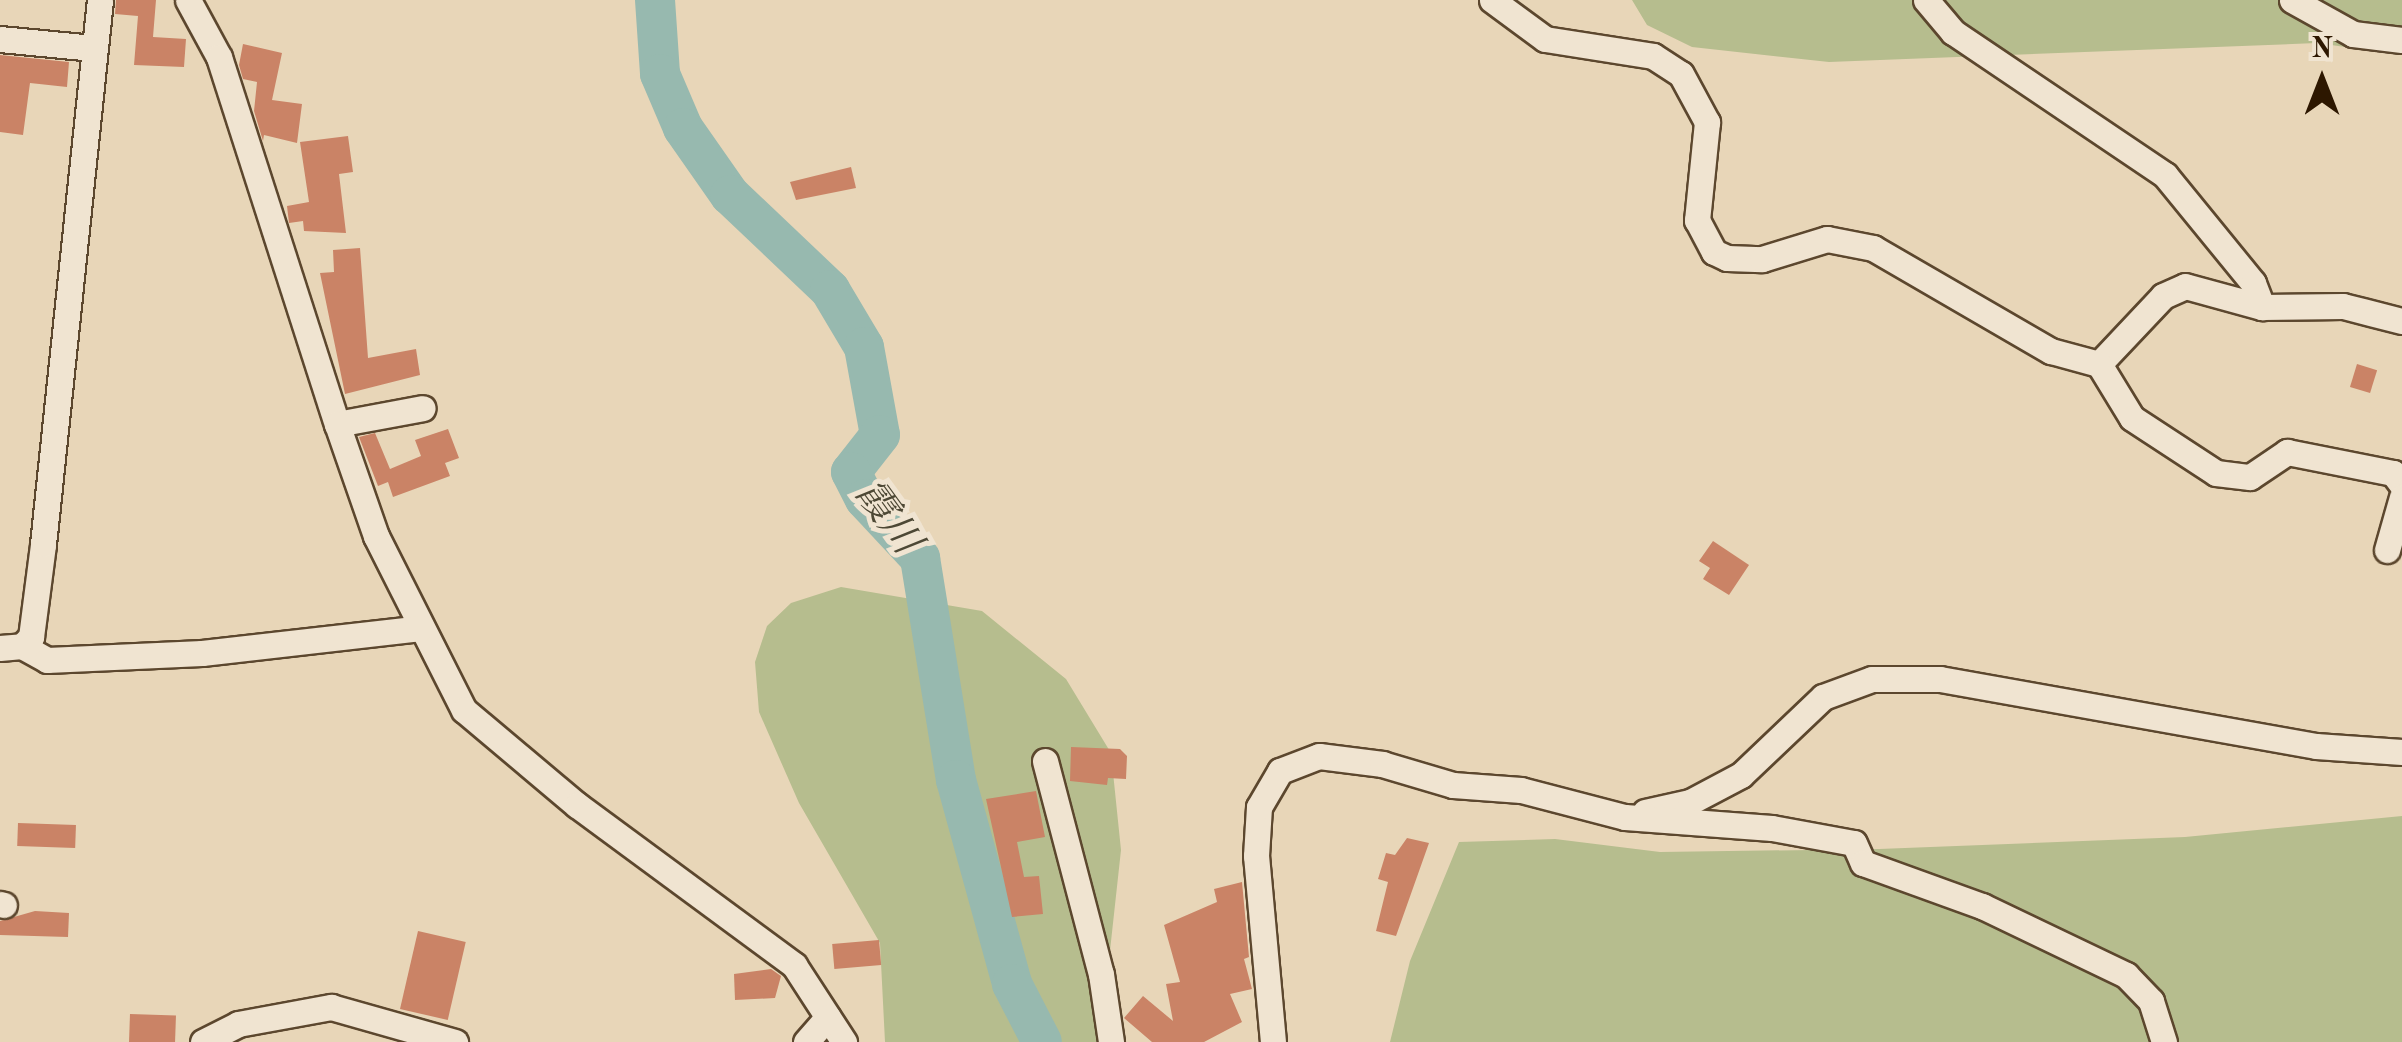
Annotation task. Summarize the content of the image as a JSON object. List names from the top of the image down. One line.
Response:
{"water":["霞川"],"north":"top"}
